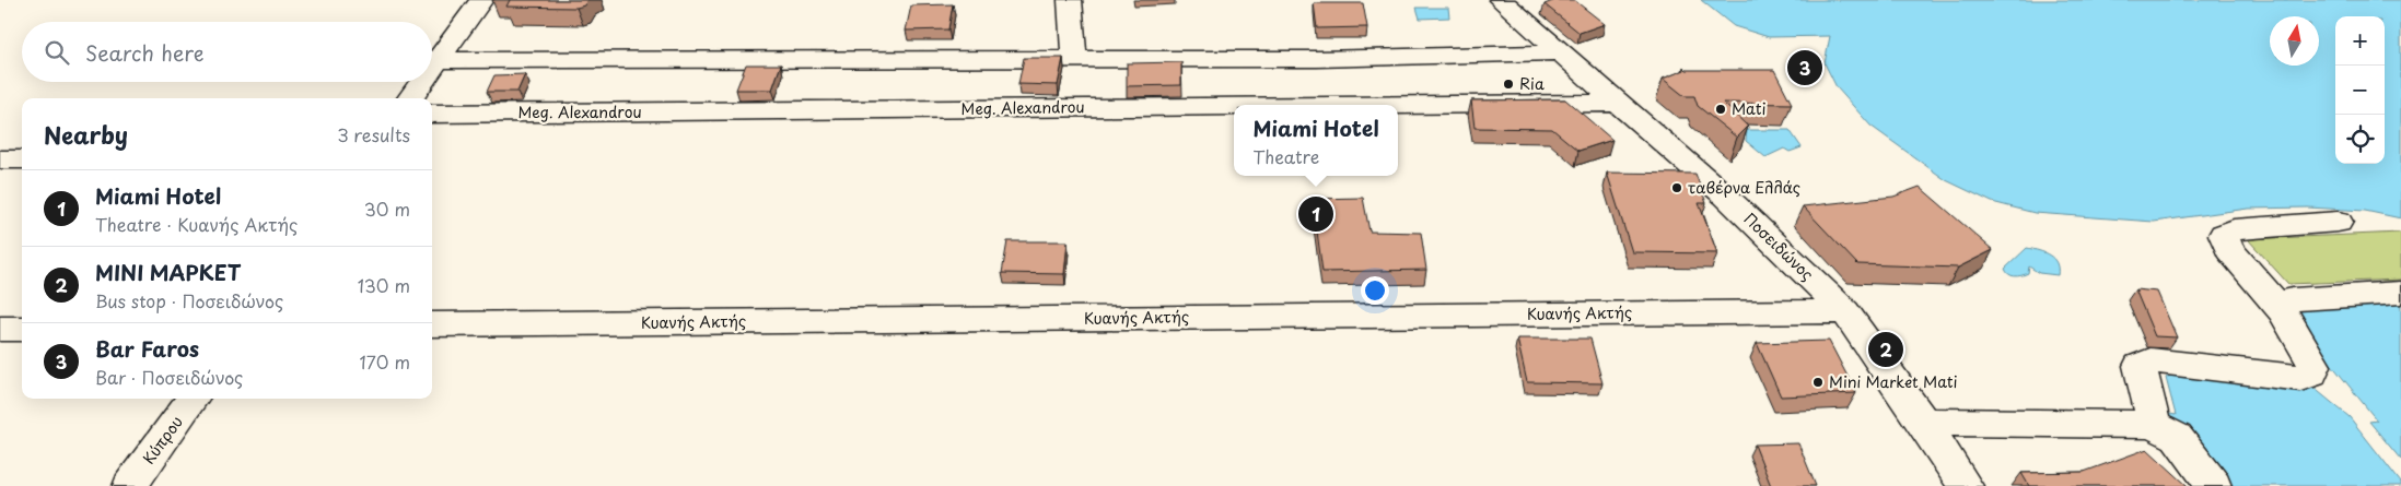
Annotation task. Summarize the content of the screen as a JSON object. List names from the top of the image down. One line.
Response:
{"streets":{"street":["Meg. Alexandrou","Ποσειδώνος","Κυανής Ακτής","Κύπρου"]},"crossings":[["Meg. Alexandrou","Ποσειδώνος"],["Ποσειδώνος","Κυανής Ακτής"]],"places":["Ria","Mati","ταβέρνα Ελλάς","Mini Market Mati"],"north":"top","page":{"map_buttons":["+","−"],"search":"Search here","pins":["3","1","2"],"heading":["Nearby","3 results"],"popup":["Miami Hotel","Theatre"],"list":[{"mark":"1","name":"Miami Hotel","note":"Theatre · Κυανής Ακτής","value":"30 m"},{"mark":"2","name":"ΜΙΝΙ ΜΑΡΚΕΤ","note":"Bus stop · Ποσειδώνος","value":"130 m"},{"mark":"3","name":"Bar Faros","note":"Bar · Ποσειδώνος","value":"170 m"}]}}
